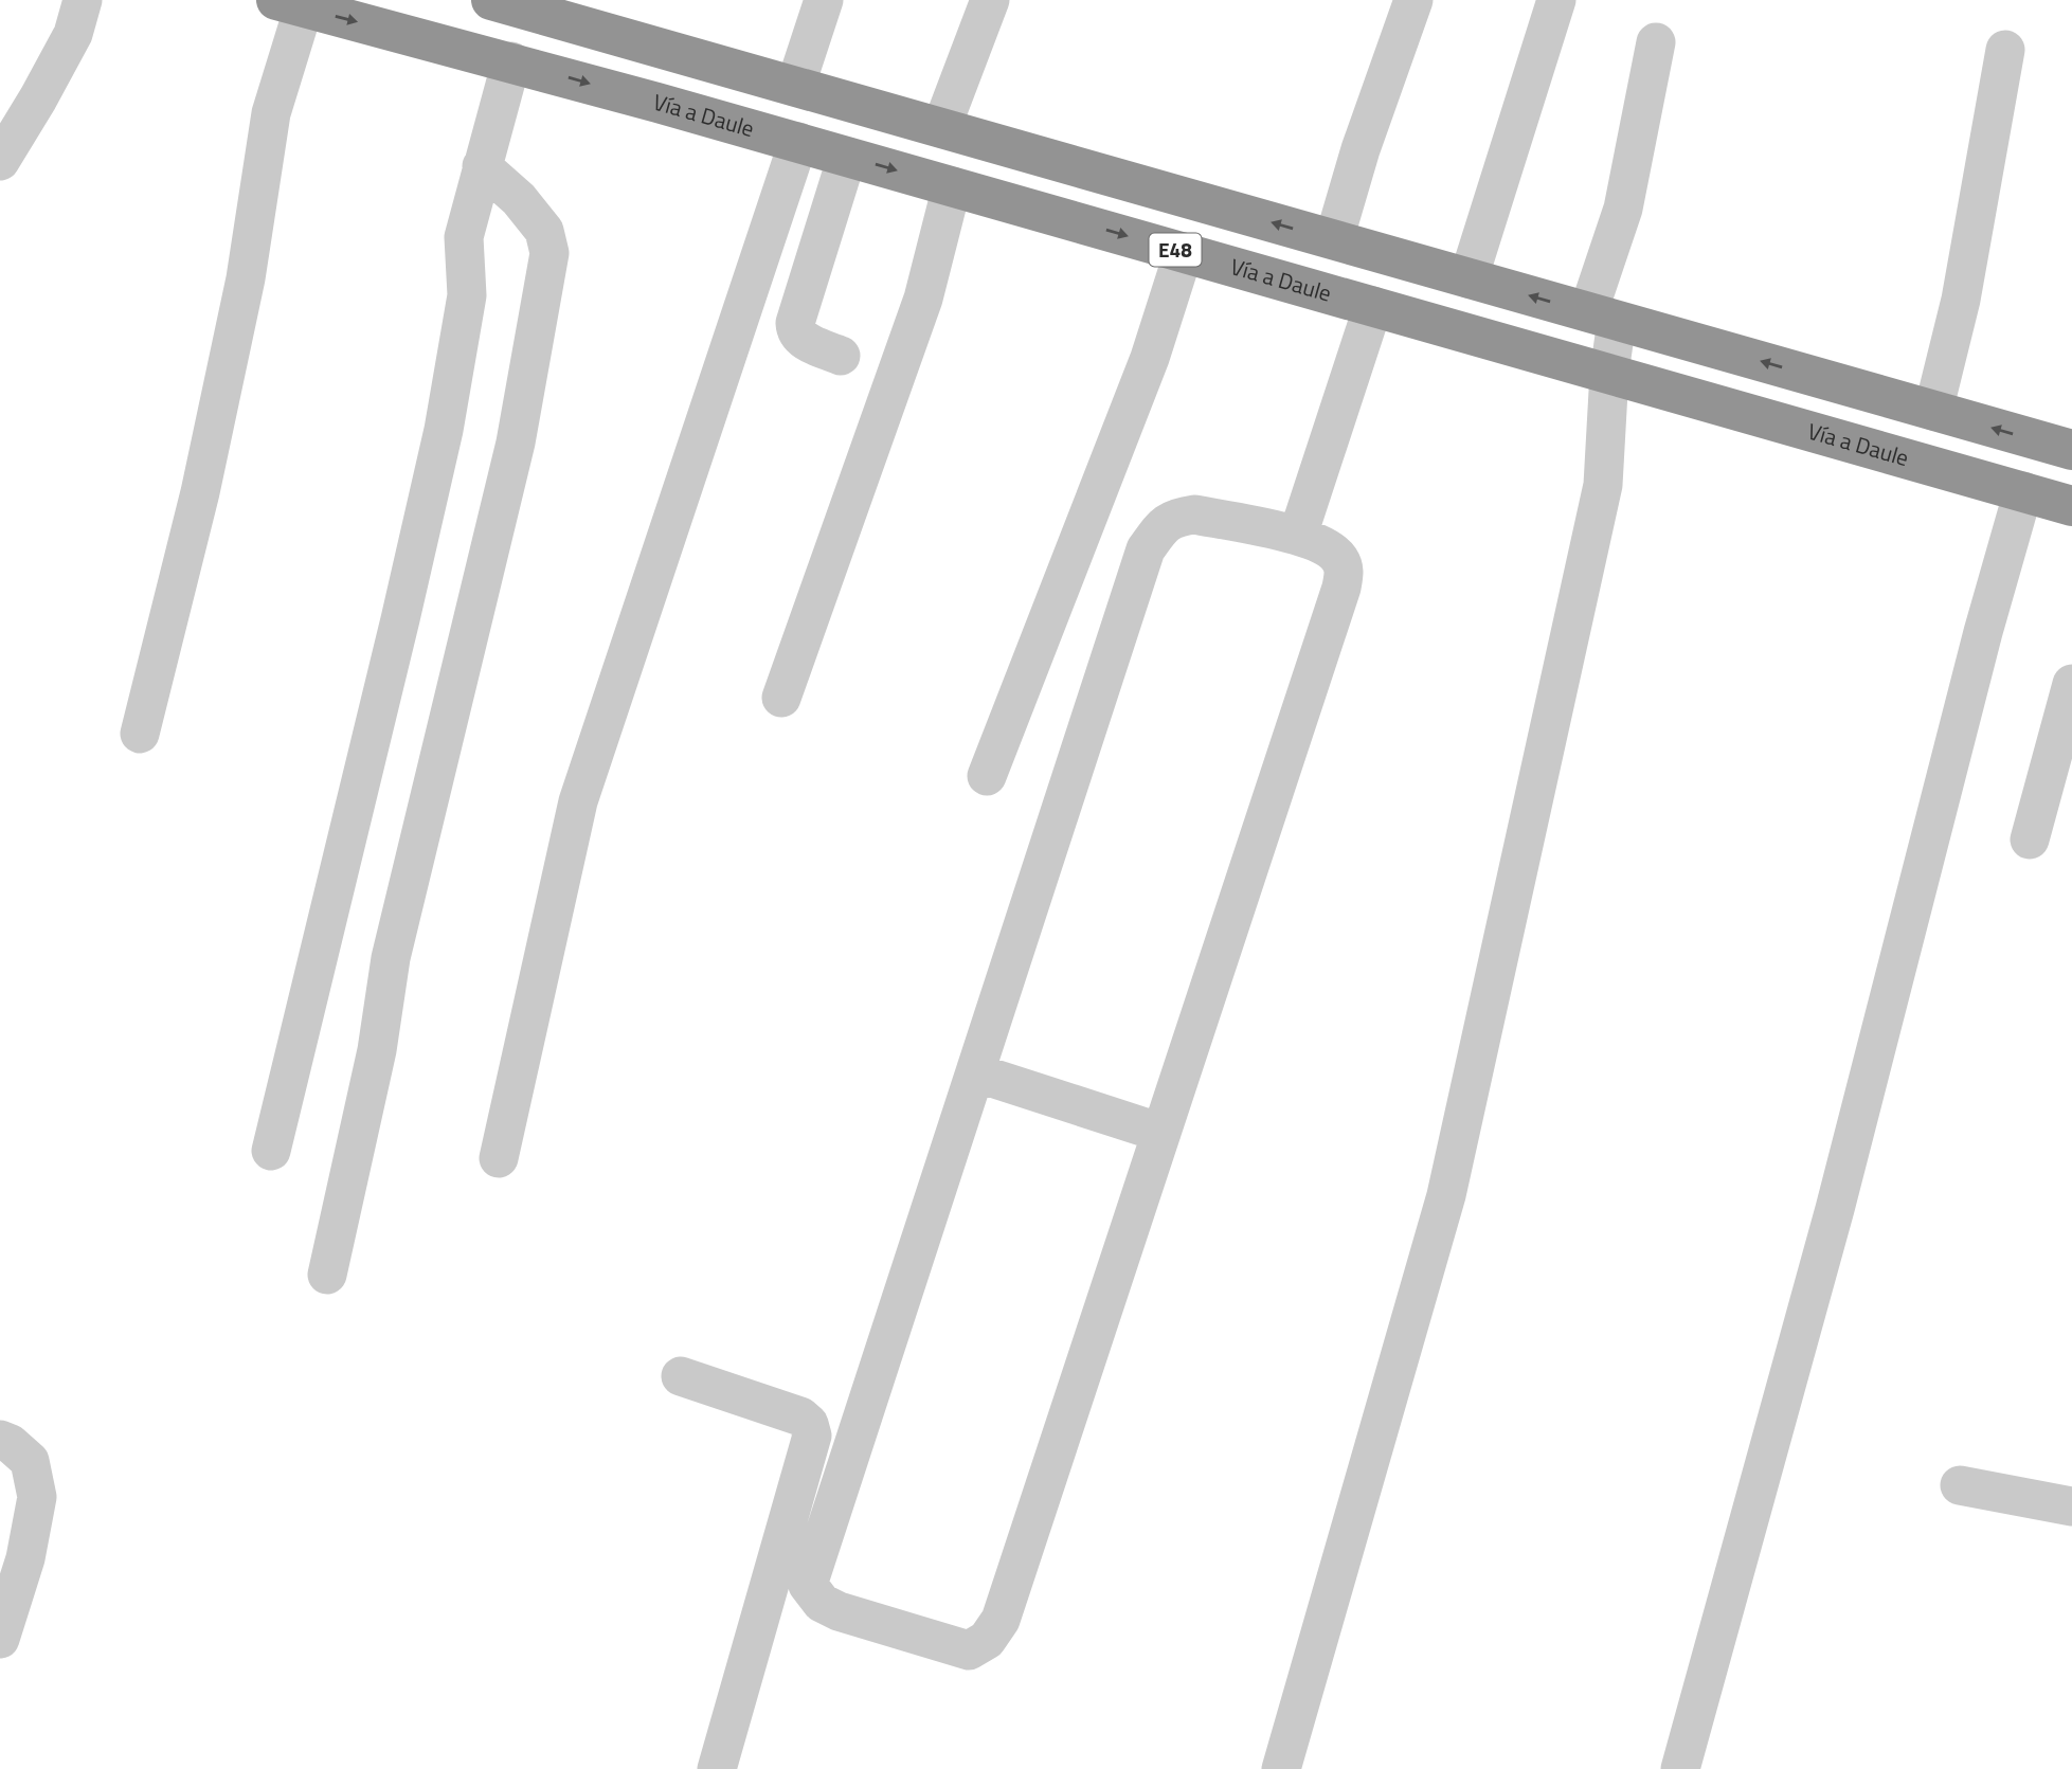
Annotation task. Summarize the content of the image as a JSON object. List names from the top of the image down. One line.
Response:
{"streets":{"highway":["Vía a Daule","E48"]}}
